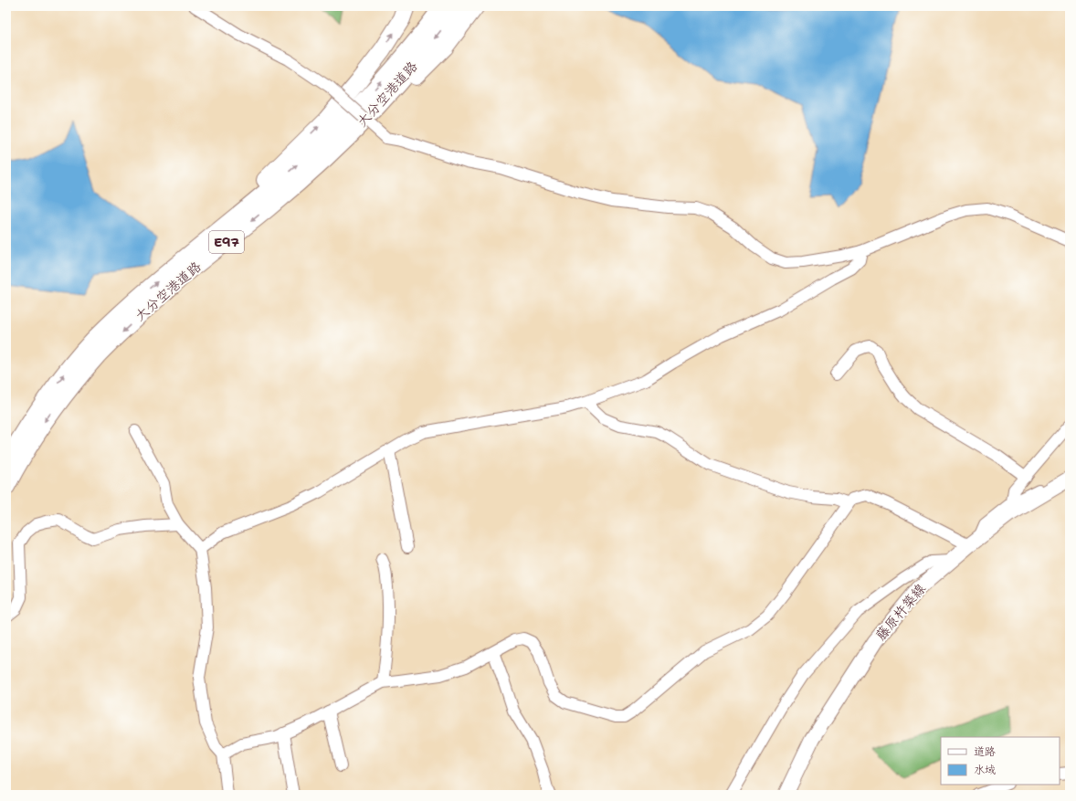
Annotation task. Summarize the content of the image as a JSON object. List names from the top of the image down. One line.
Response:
{"streets":{"highway":["大分空港道路","E97"],"main road":["藤原杵築線"]},"legend":["道路","水域"]}
